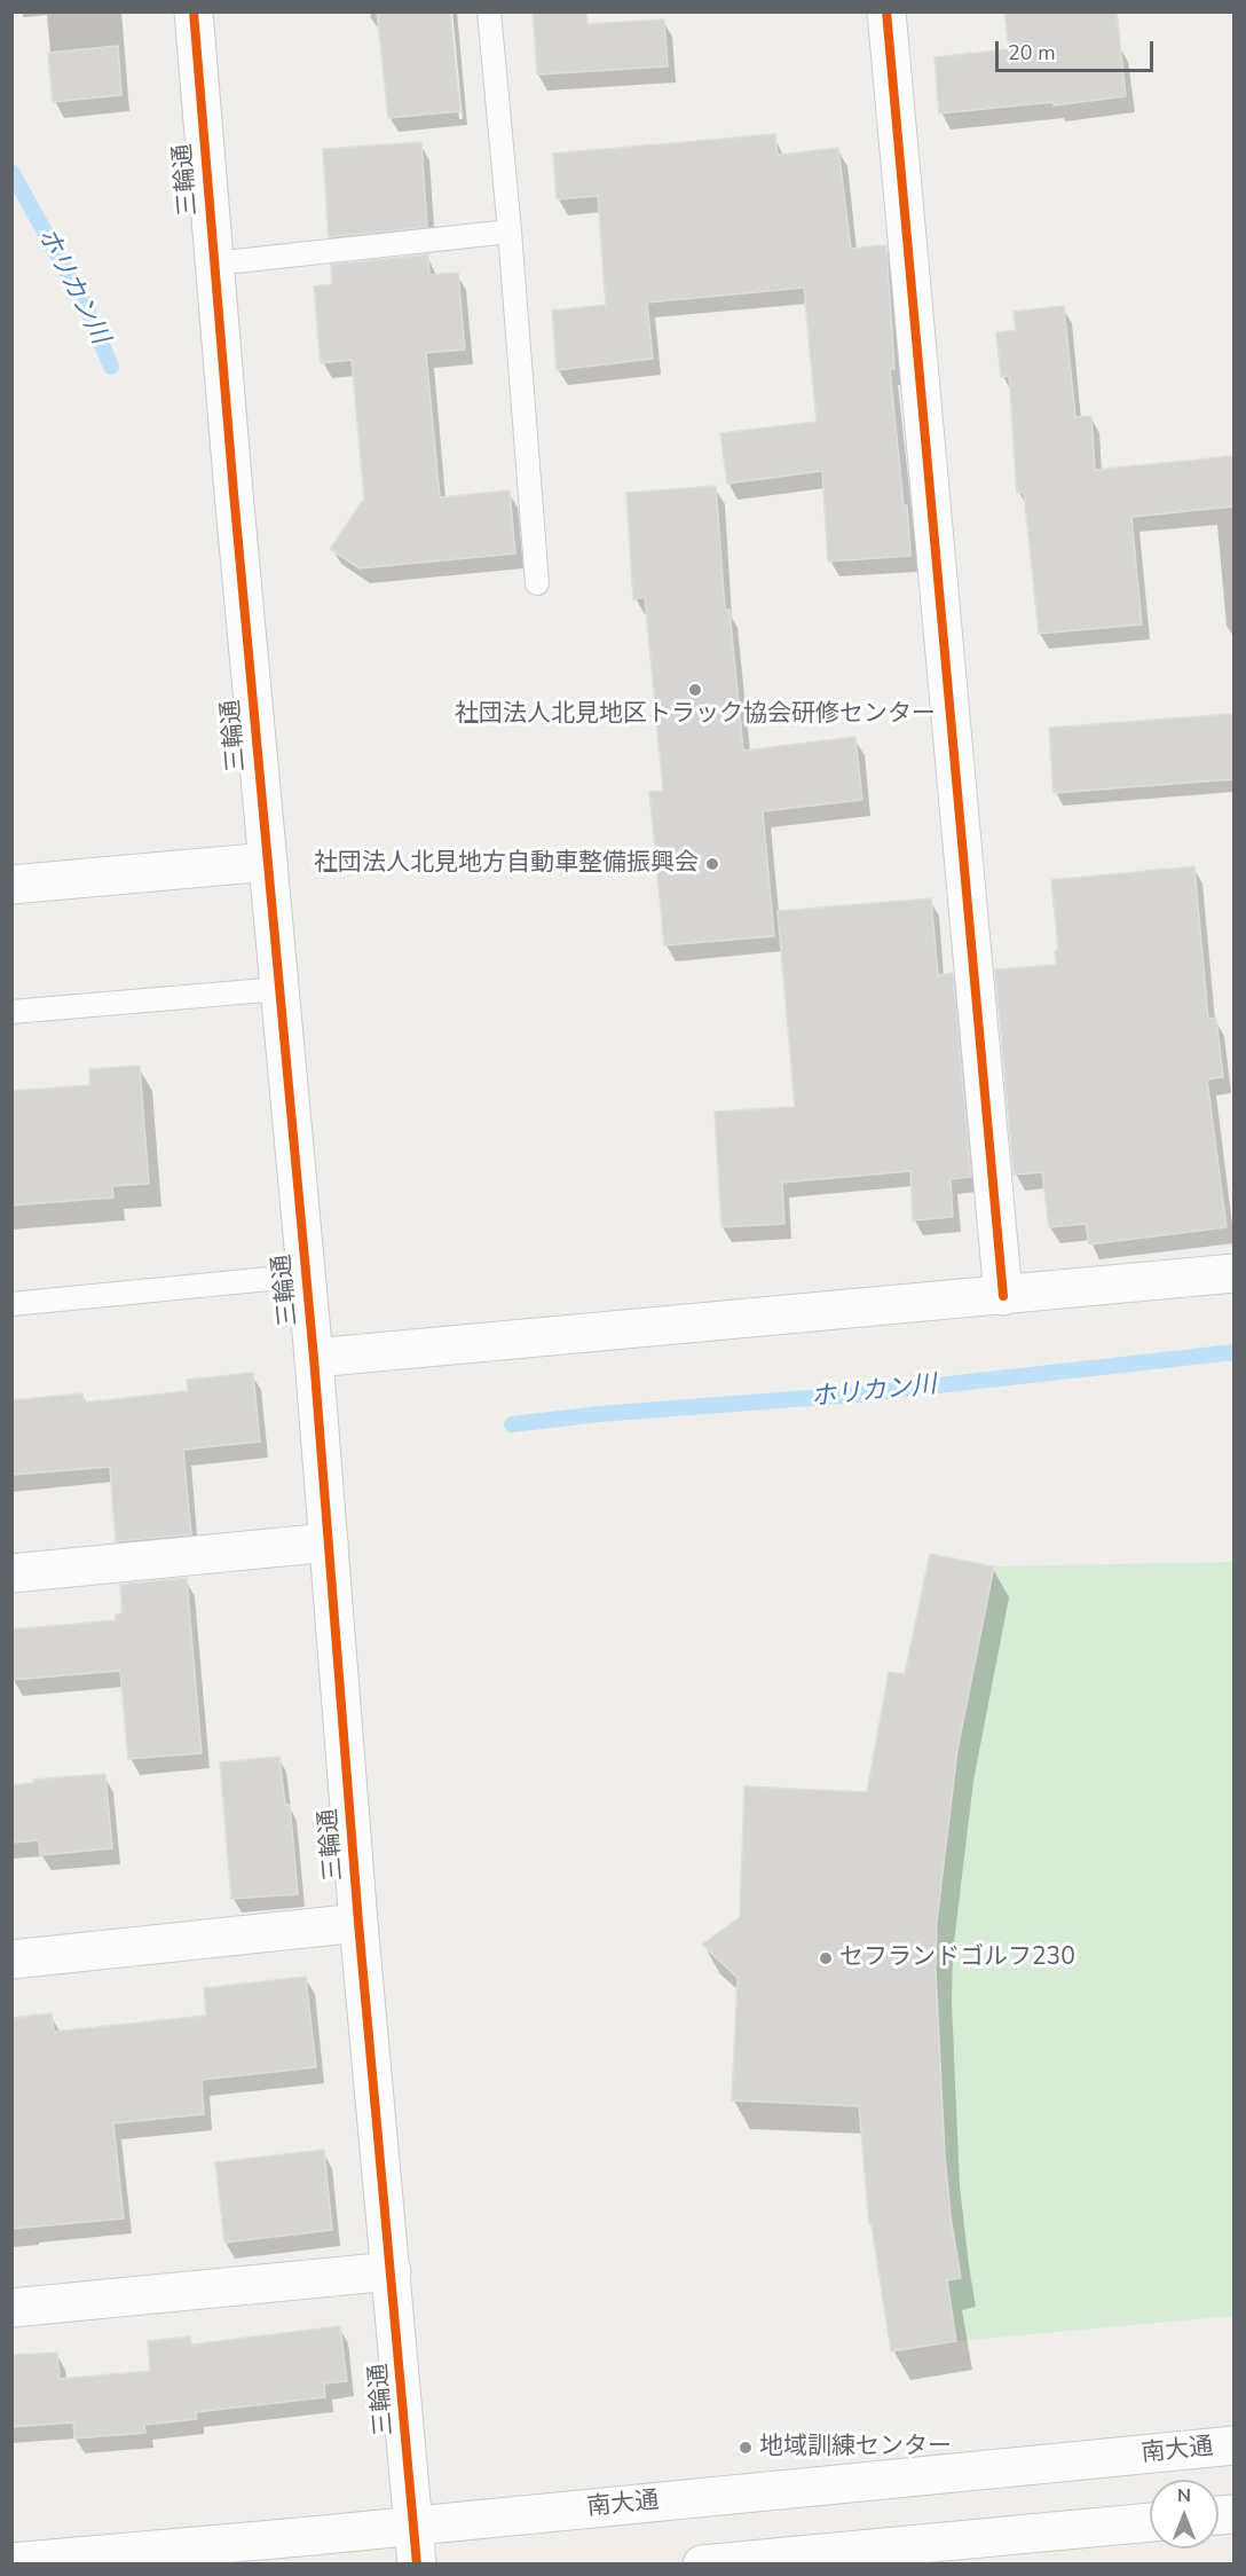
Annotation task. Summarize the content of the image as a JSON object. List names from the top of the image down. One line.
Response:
{"streets":{"street":["三輪通","南大通"]},"crossings":[["三輪通","南大通"]],"water":["ホリカン川"],"places":["社団法人北見地区トラック協会研修センター","社団法人北見地方自動車整備振興会","セフランドゴルフ230","地域訓練センター"],"scale_bar":"20 m","north":"top"}
